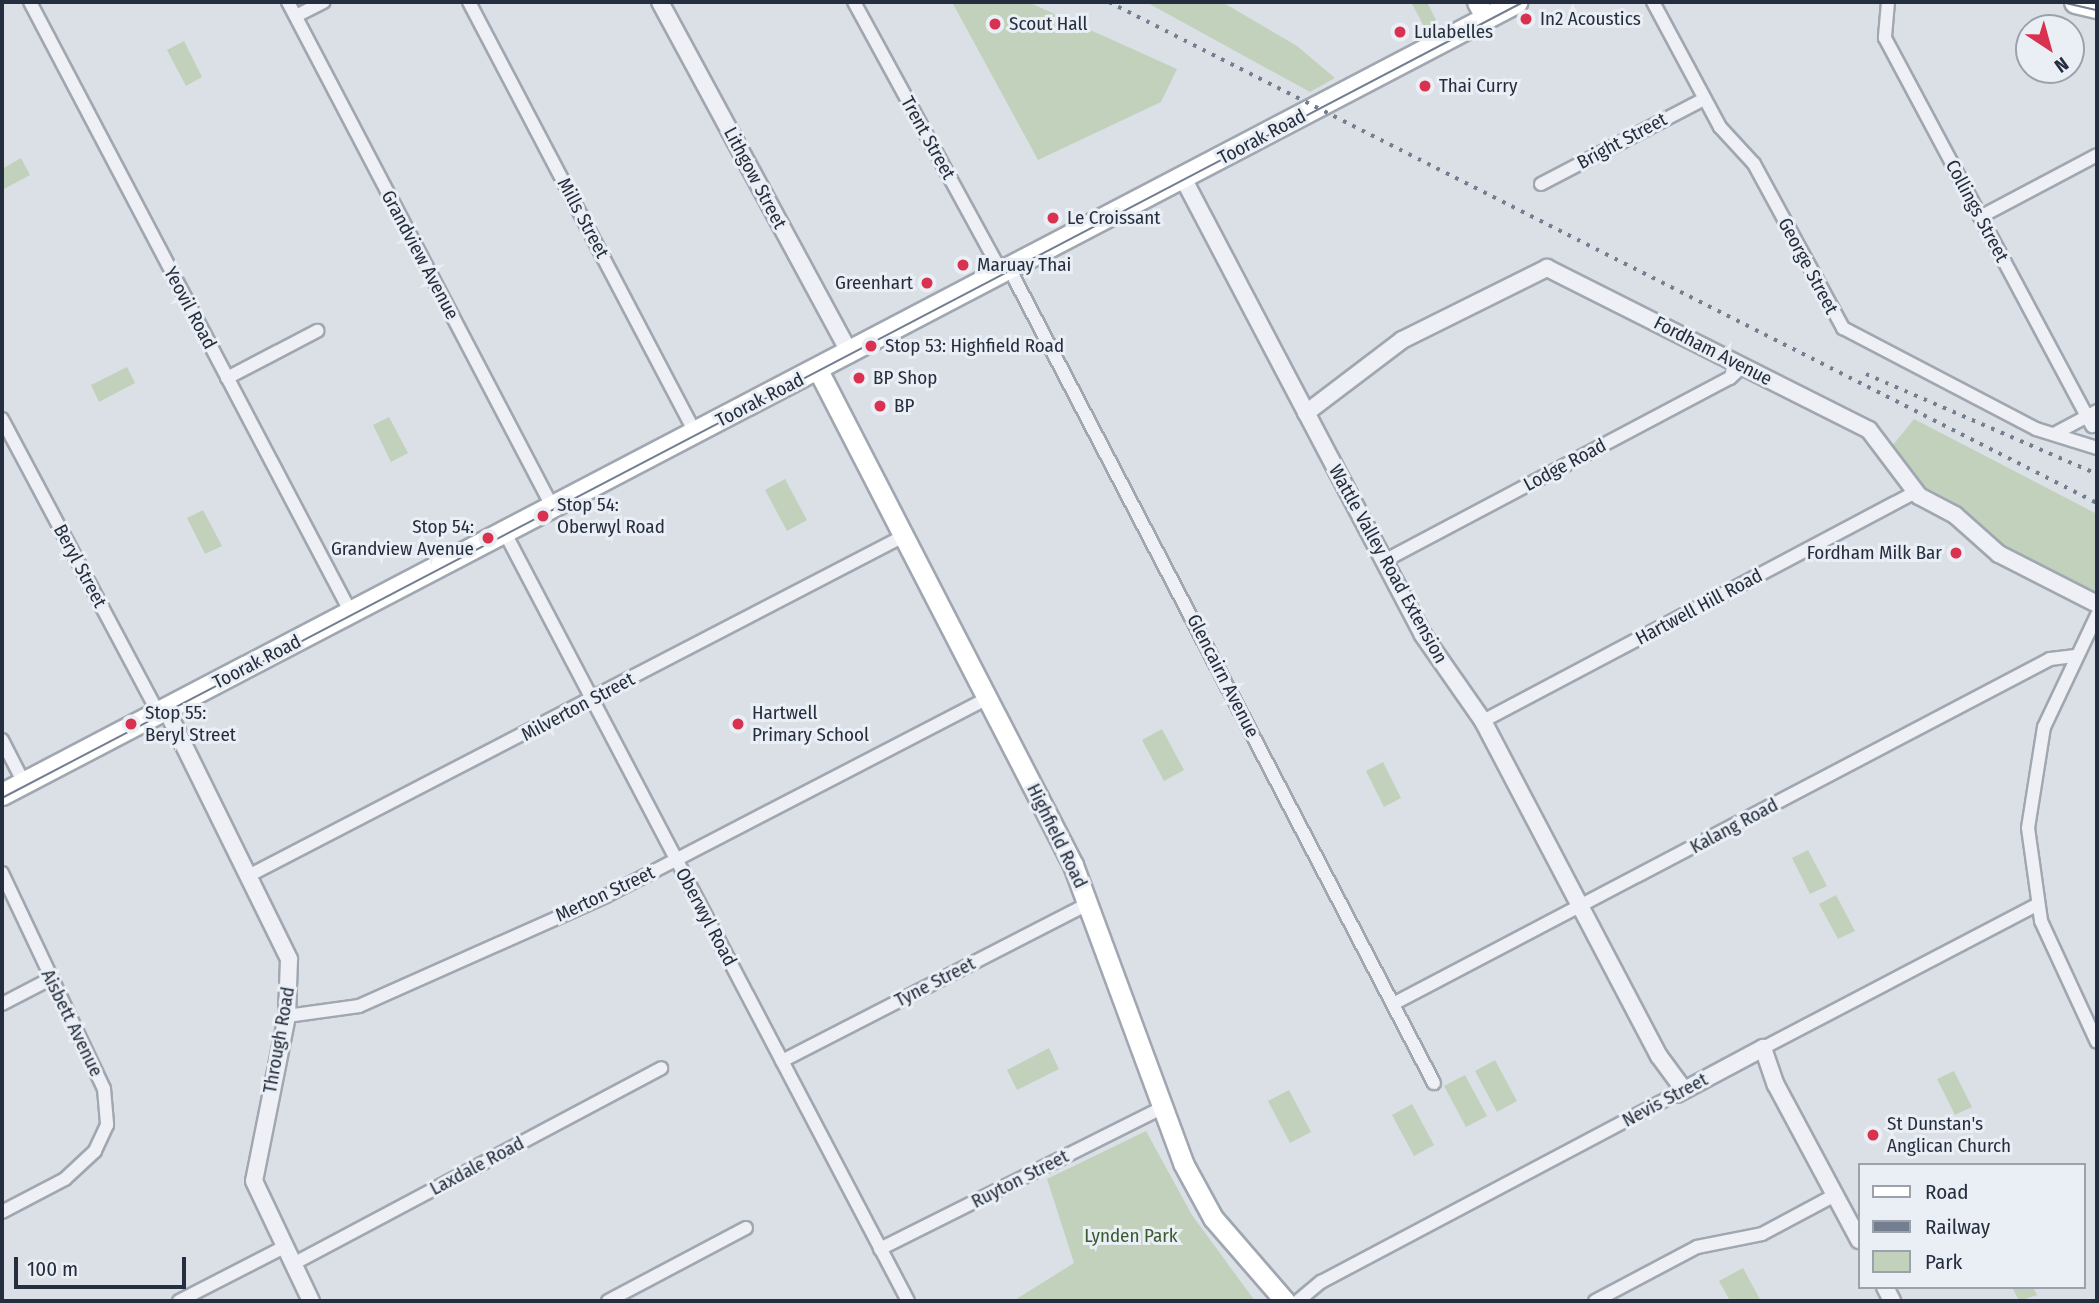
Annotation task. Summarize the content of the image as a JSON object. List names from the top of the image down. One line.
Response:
{"streets":{"main road":["Toorak Road","Highfield Road"],"street":["Trent Street","Bright Street","Lithgow Street","Collings Street","Mills Street","Grandview Avenue","George Street","Yeovil Road","Fordham Avenue","Lodge Road","Wattle Valley Road Extension","Beryl Street","Hartwell Hill Road","Glencairn Avenue","Milverton Street","Kalang Road","Merton Street","Oberwyl Road","Tyne Street","Aisbett Avenue","Through Road","Nevis Street","Laxdale Road","Ruyton Street"]},"crossings":[["Toorak Road","Trent Street"],["Toorak Road","Lithgow Street"],["Toorak Road","Mills Street"],["Toorak Road","Grandview Avenue"],["Toorak Road","Yeovil Road"],["Toorak Road","Wattle Valley Road Extension"],["Toorak Road","Beryl Street"],["Toorak Road","Glencairn Avenue"],["Toorak Road","Highfield Road"],["Toorak Road","Oberwyl Road"],["Toorak Road","Through Road"],["Trent Street","Glencairn Avenue"],["Bright Street","George Street"],["Fordham Avenue","Lodge Road"],["Fordham Avenue","Wattle Valley Road Extension"],["Fordham Avenue","Hartwell Hill Road"],["Lodge Road","Wattle Valley Road Extension"],["Wattle Valley Road Extension","Hartwell Hill Road"],["Wattle Valley Road Extension","Kalang Road"],["Wattle Valley Road Extension","Nevis Street"],["Beryl Street","Through Road"],["Glencairn Avenue","Kalang Road"],["Milverton Street","Highfield Road"],["Milverton Street","Oberwyl Road"],["Milverton Street","Through Road"],["Highfield Road","Merton Street"],["Highfield Road","Tyne Street"],["Highfield Road","Ruyton Street"],["Merton Street","Oberwyl Road"],["Merton Street","Through Road"],["Oberwyl Road","Tyne Street"],["Oberwyl Road","Ruyton Street"],["Through Road","Laxdale Road"]],"parks":["Lynden Park"],"places":["In2 Acoustics","Scout Hall","Lulabelles","Thai Curry","Le Croissant","Maruay Thai","Greenhart","Stop 53: Highfield Road","BP Shop","BP","Stop 54: Oberwyl Road","Stop 54: Grandview Avenue","Fordham Milk Bar","Stop 55: Beryl Street","Hartwell Primary School","St Dunstan's Anglican Church"],"legend":["Road","Railway","Park"],"scale_bar":"100 m","north":"bottom right"}
